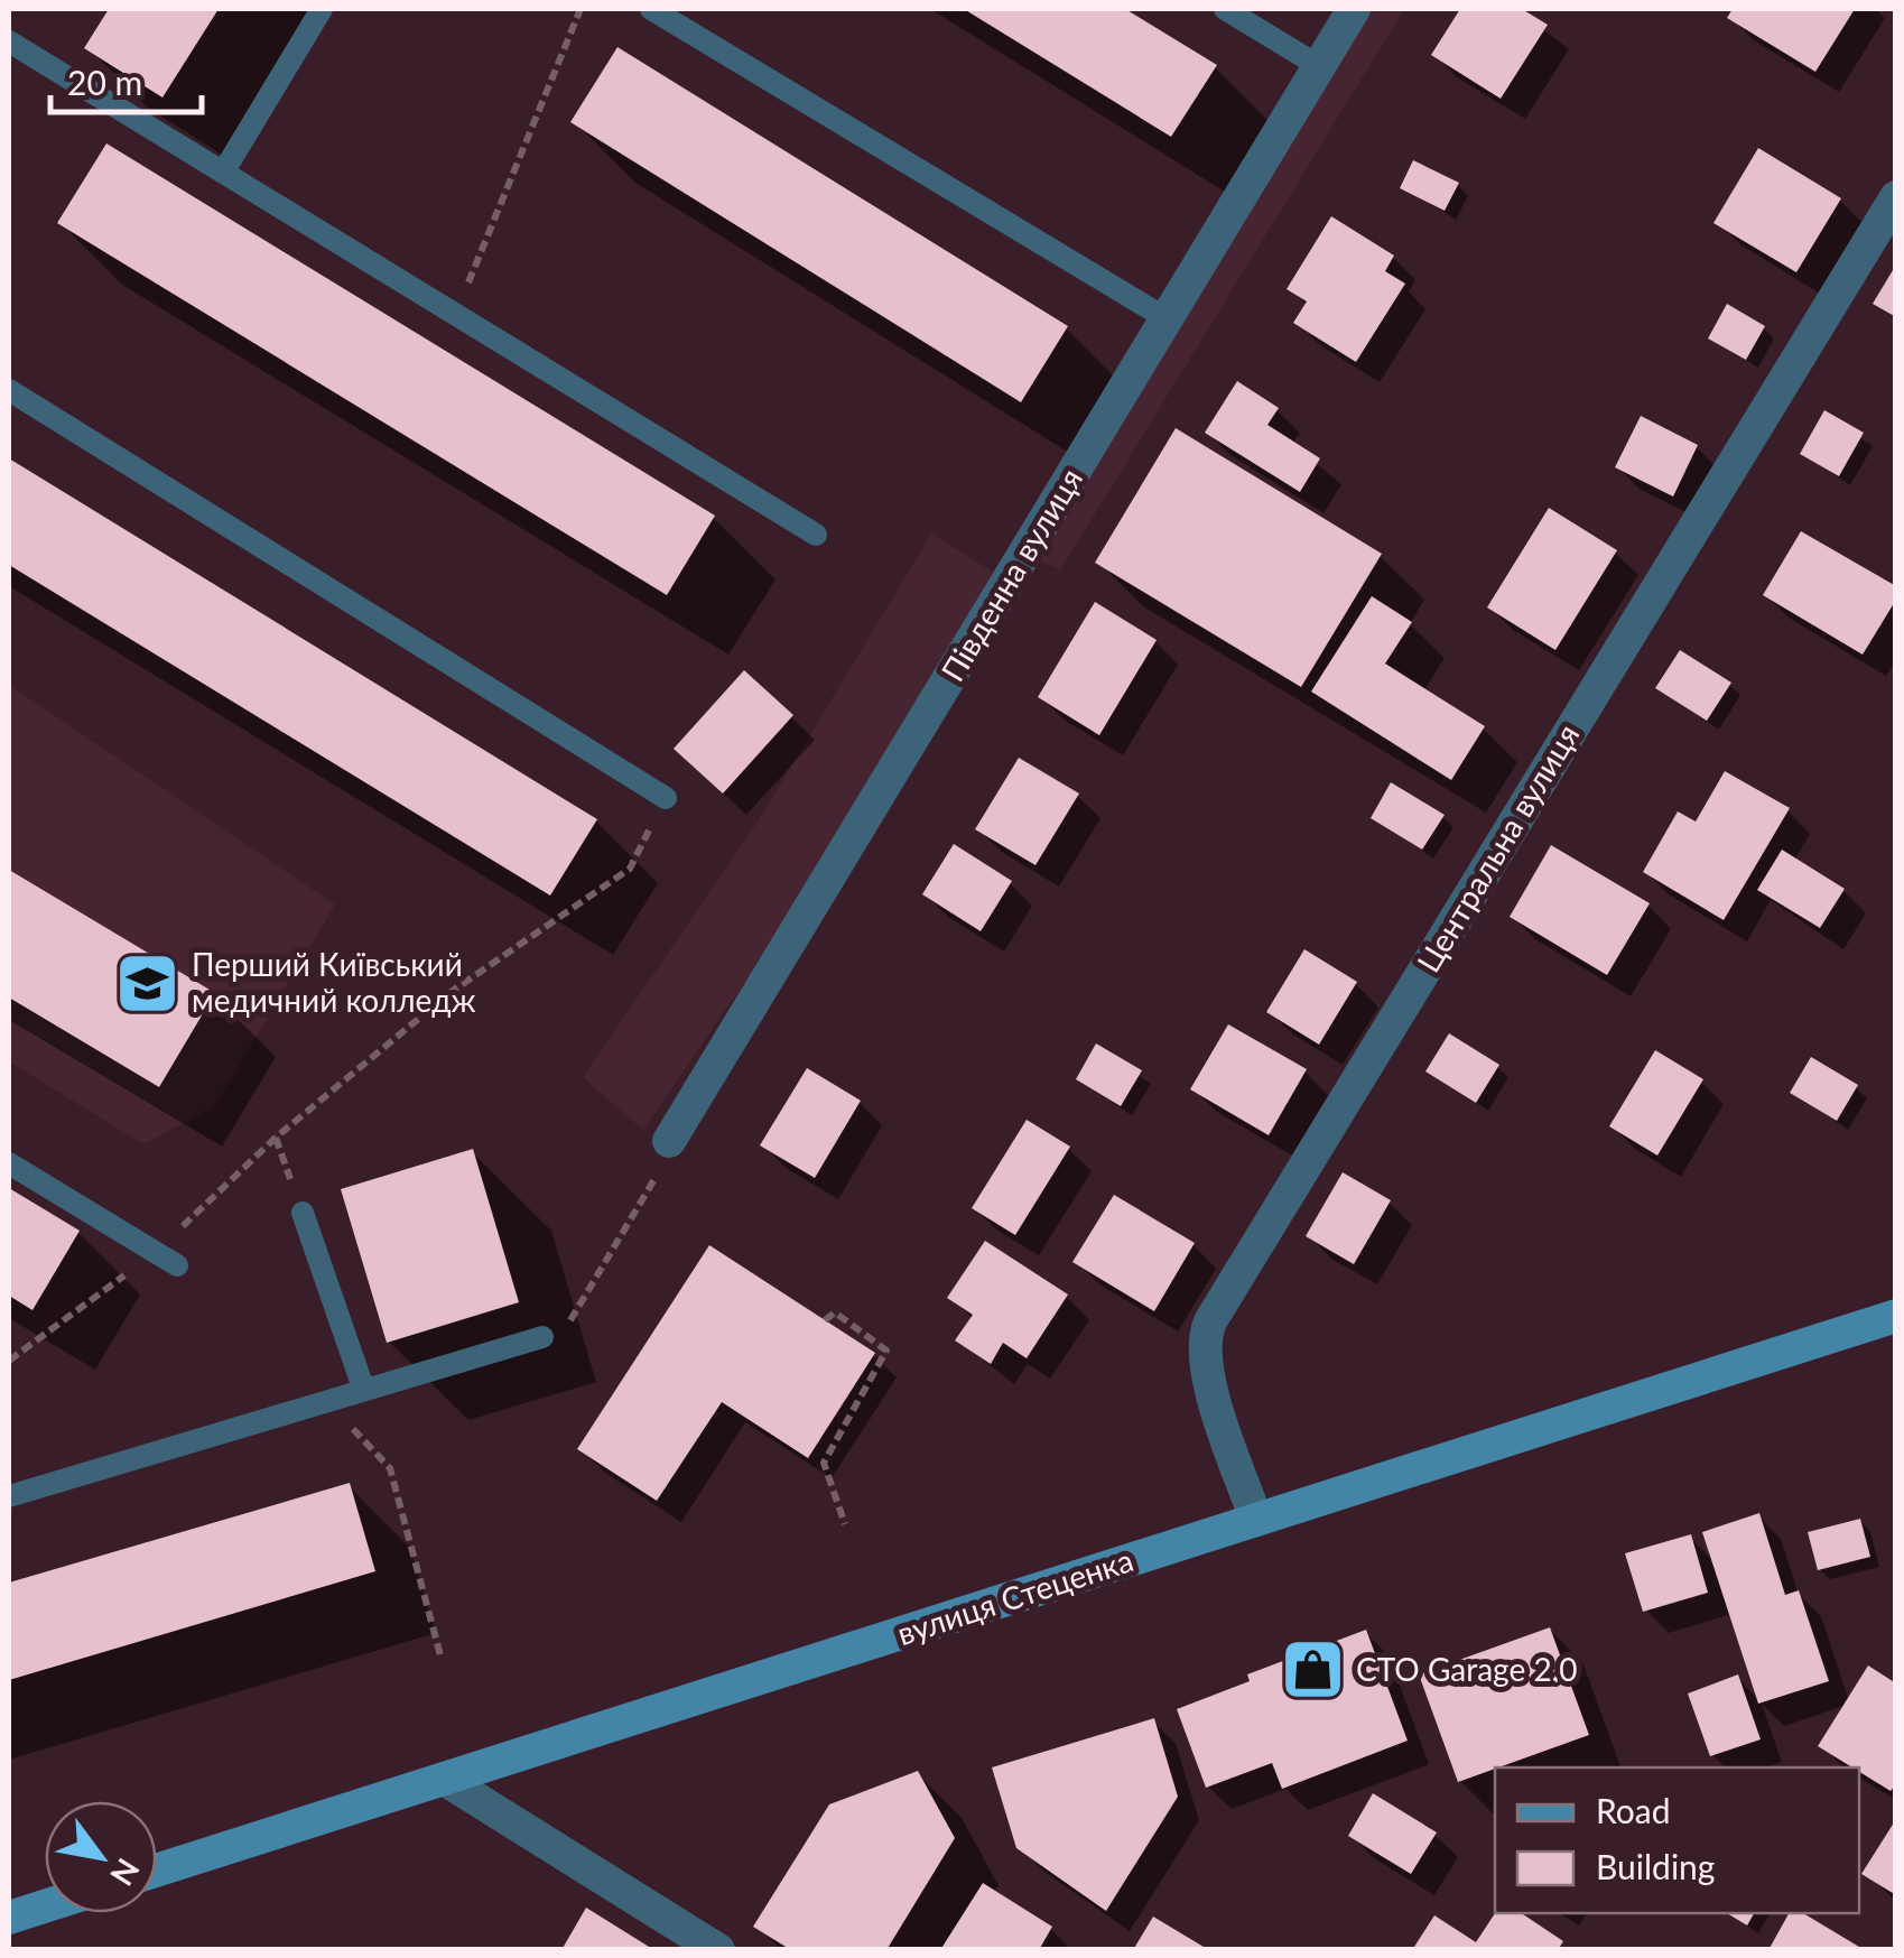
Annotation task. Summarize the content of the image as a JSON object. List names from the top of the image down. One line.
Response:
{"streets":{"main road":["вулиця Стеценка"],"street":["Південна вулиця","Центральна вулиця"]},"crossings":[["Центральна вулиця","вулиця Стеценка"]],"places":{"school or university":["Перший Київський медичний колледж"],"shop":["СТО Garage 2.0"]},"legend":["Road","Building"],"scale_bar":"20 m","north":"bottom right"}
